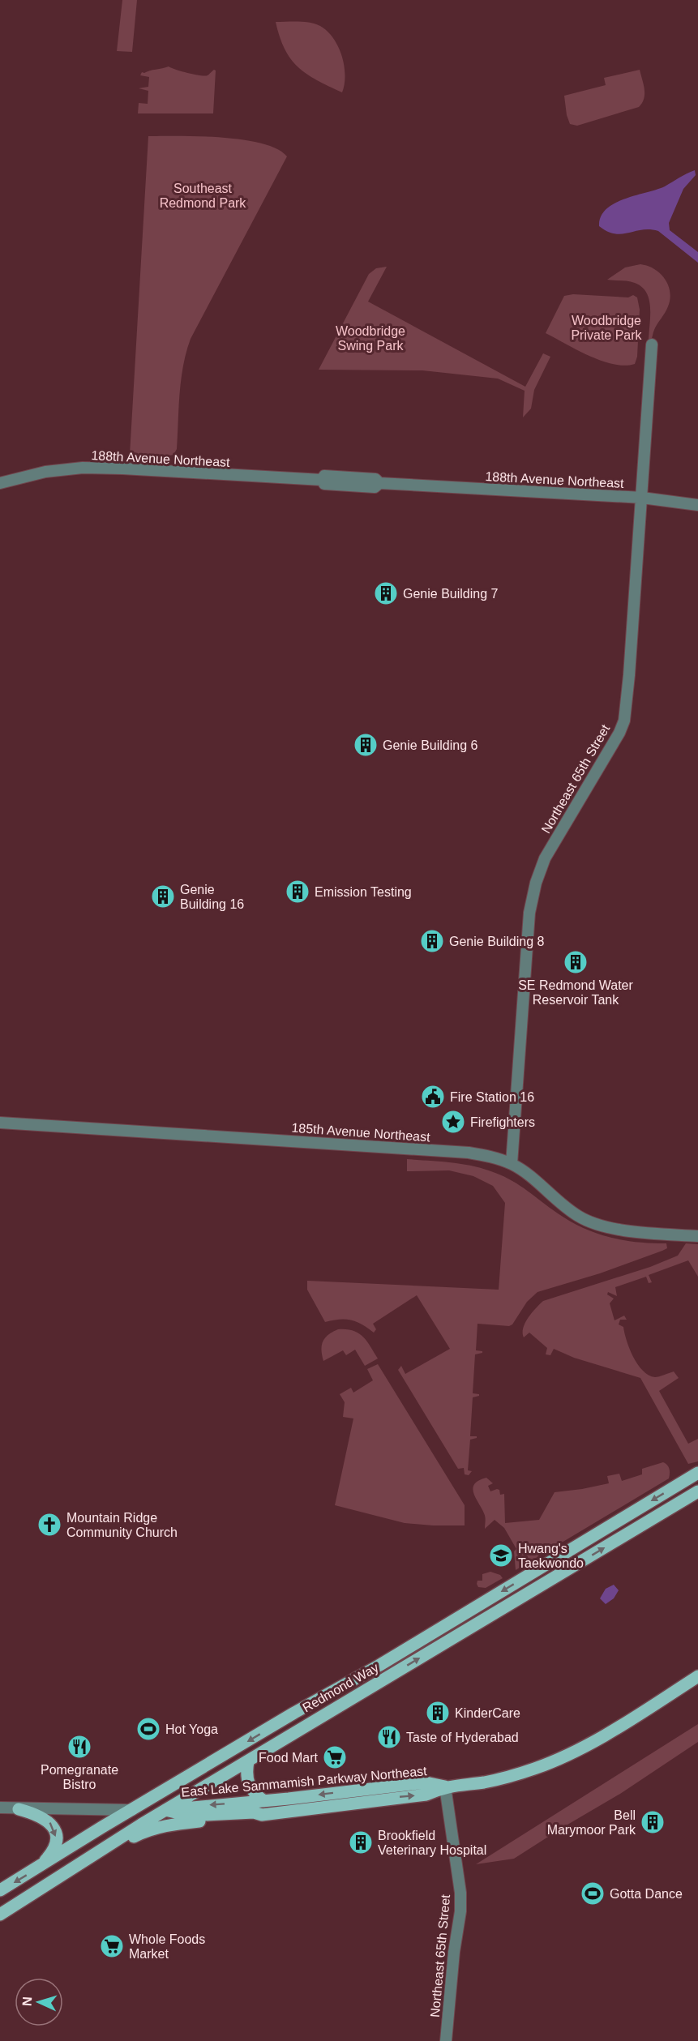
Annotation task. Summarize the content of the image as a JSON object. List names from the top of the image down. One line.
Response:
{"streets":{"main road":["Redmond Way","East Lake Sammamish Parkway Northeast"],"street":["188th Avenue Northeast","Northeast 65th Street","185th Avenue Northeast"]},"crossings":[["188th Avenue Northeast","Northeast 65th Street"],["Northeast 65th Street","185th Avenue Northeast"],["Northeast 65th Street","East Lake Sammamish Parkway Northeast"],["Redmond Way","East Lake Sammamish Parkway Northeast"]],"parks":["Southeast Redmond Park","Woodbridge Private Park","Woodbridge Swing Park"],"places":{"building":["Genie Building 7","Genie Building 6","Emission Testing","Genie Building 16","Genie Building 8","SE Redmond Water Reservoir Tank","KinderCare","Bell Marymoor Park","Brookfield Veterinary Hospital"],"public building":["Fire Station 16"],"place":["Firefighters"],"church":["Mountain Ridge Community Church"],"school or university":["Hwang's Taekwondo"],"sports":["Hot Yoga","Gotta Dance"],"restaurant":["Taste of Hyderabad","Pomegranate Bistro"],"supermarket":["Food Mart","Whole Foods Market"]},"north":"left"}
